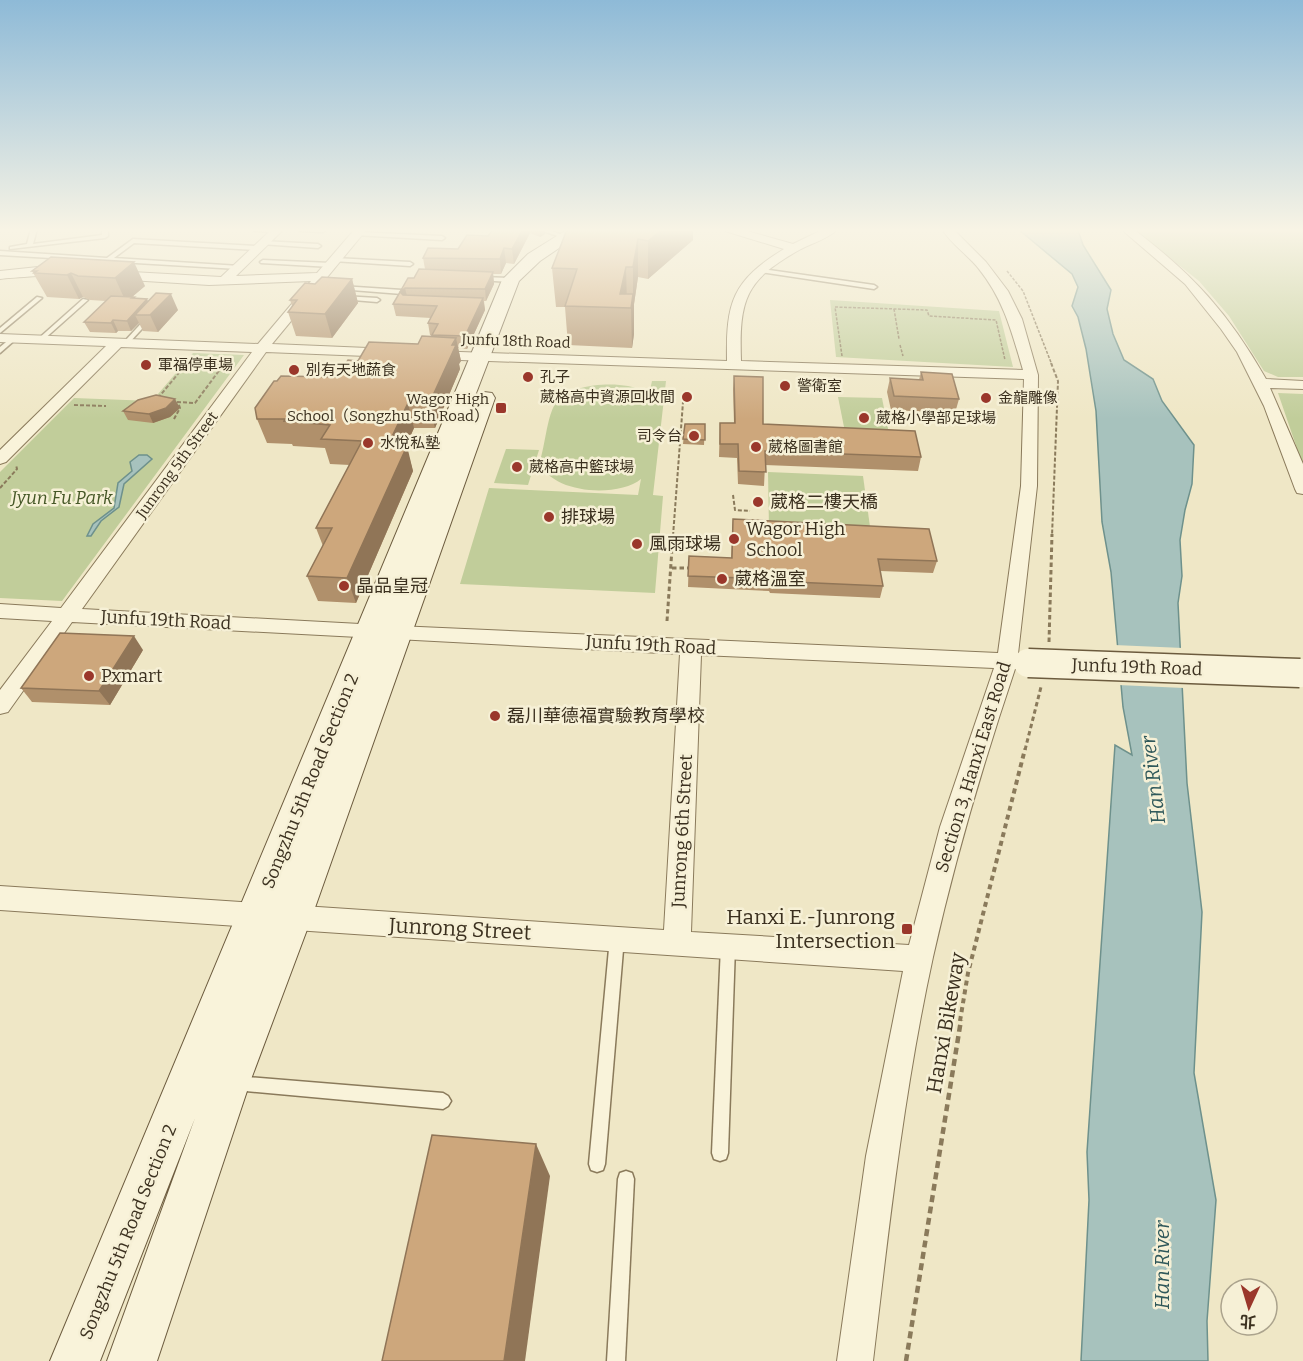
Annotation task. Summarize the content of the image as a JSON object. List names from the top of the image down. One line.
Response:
{"streets":{"street":["Junfu 18th Road","Junrong 5th Street","Junfu 19th Road","Section 3, Hanxi East Road","Songzhu 5th Road Section 2","Junrong 6th Street","Junrong Street"],"path":["Hanxi Bikeway"]},"crossings":[["Junfu 18th Road","Junrong 5th Street"],["Junfu 18th Road","Section 3, Hanxi East Road"],["Junfu 18th Road","Songzhu 5th Road Section 2"],["Junrong 5th Street","Junfu 19th Road"],["Junfu 19th Road","Section 3, Hanxi East Road"],["Junfu 19th Road","Songzhu 5th Road Section 2"],["Junfu 19th Road","Junrong 6th Street"],["Section 3, Hanxi East Road","Junrong Street"],["Songzhu 5th Road Section 2","Junrong Street"],["Junrong 6th Street","Junrong Street"]],"water":["Han River"],"parks":["Jyun Fu Park"],"places":{"other":["軍福停車場","別有天地蔬食","孔子","警衛室","葳格高中資源回收間","金龍雕像","葳格小學部足球場","司令台","水悅私塾","葳格圖書館","葳格高中籃球場","葳格二樓天橋","排球場","Wagor High School","風雨球場","葳格溫室","晶品皇冠","Pxmart","磊川華德福實驗教育學校"],"transit":["Wagor High School（Songzhu 5th Road）","Hanxi E.-Junrong Intersection"]},"north":"bottom"}
